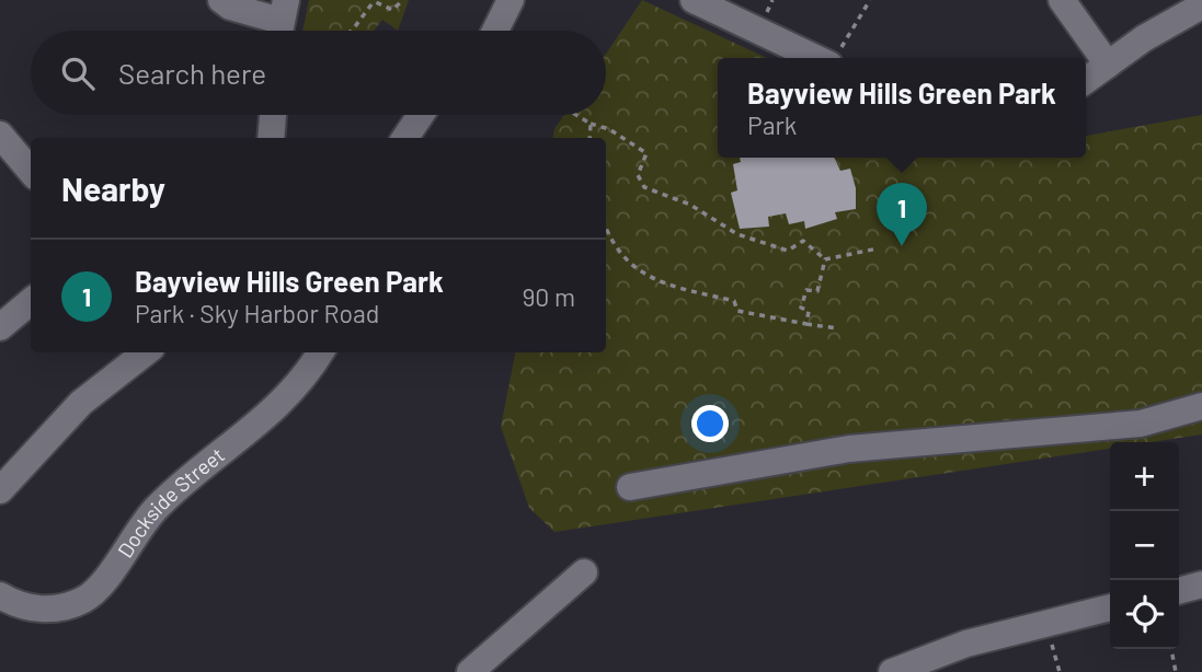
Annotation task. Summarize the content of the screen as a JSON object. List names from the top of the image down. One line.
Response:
{"streets":{"street":["Dockside Street"]},"page":{"search":"Search here","popup":["Bayview Hills Green Park","Park"],"heading":"Nearby","pins":"1","list":[{"mark":"1","name":"Bayview Hills Green Park","note":"Park · Sky Harbor Road","value":"90 m"}],"map_buttons":["+","−"]}}
